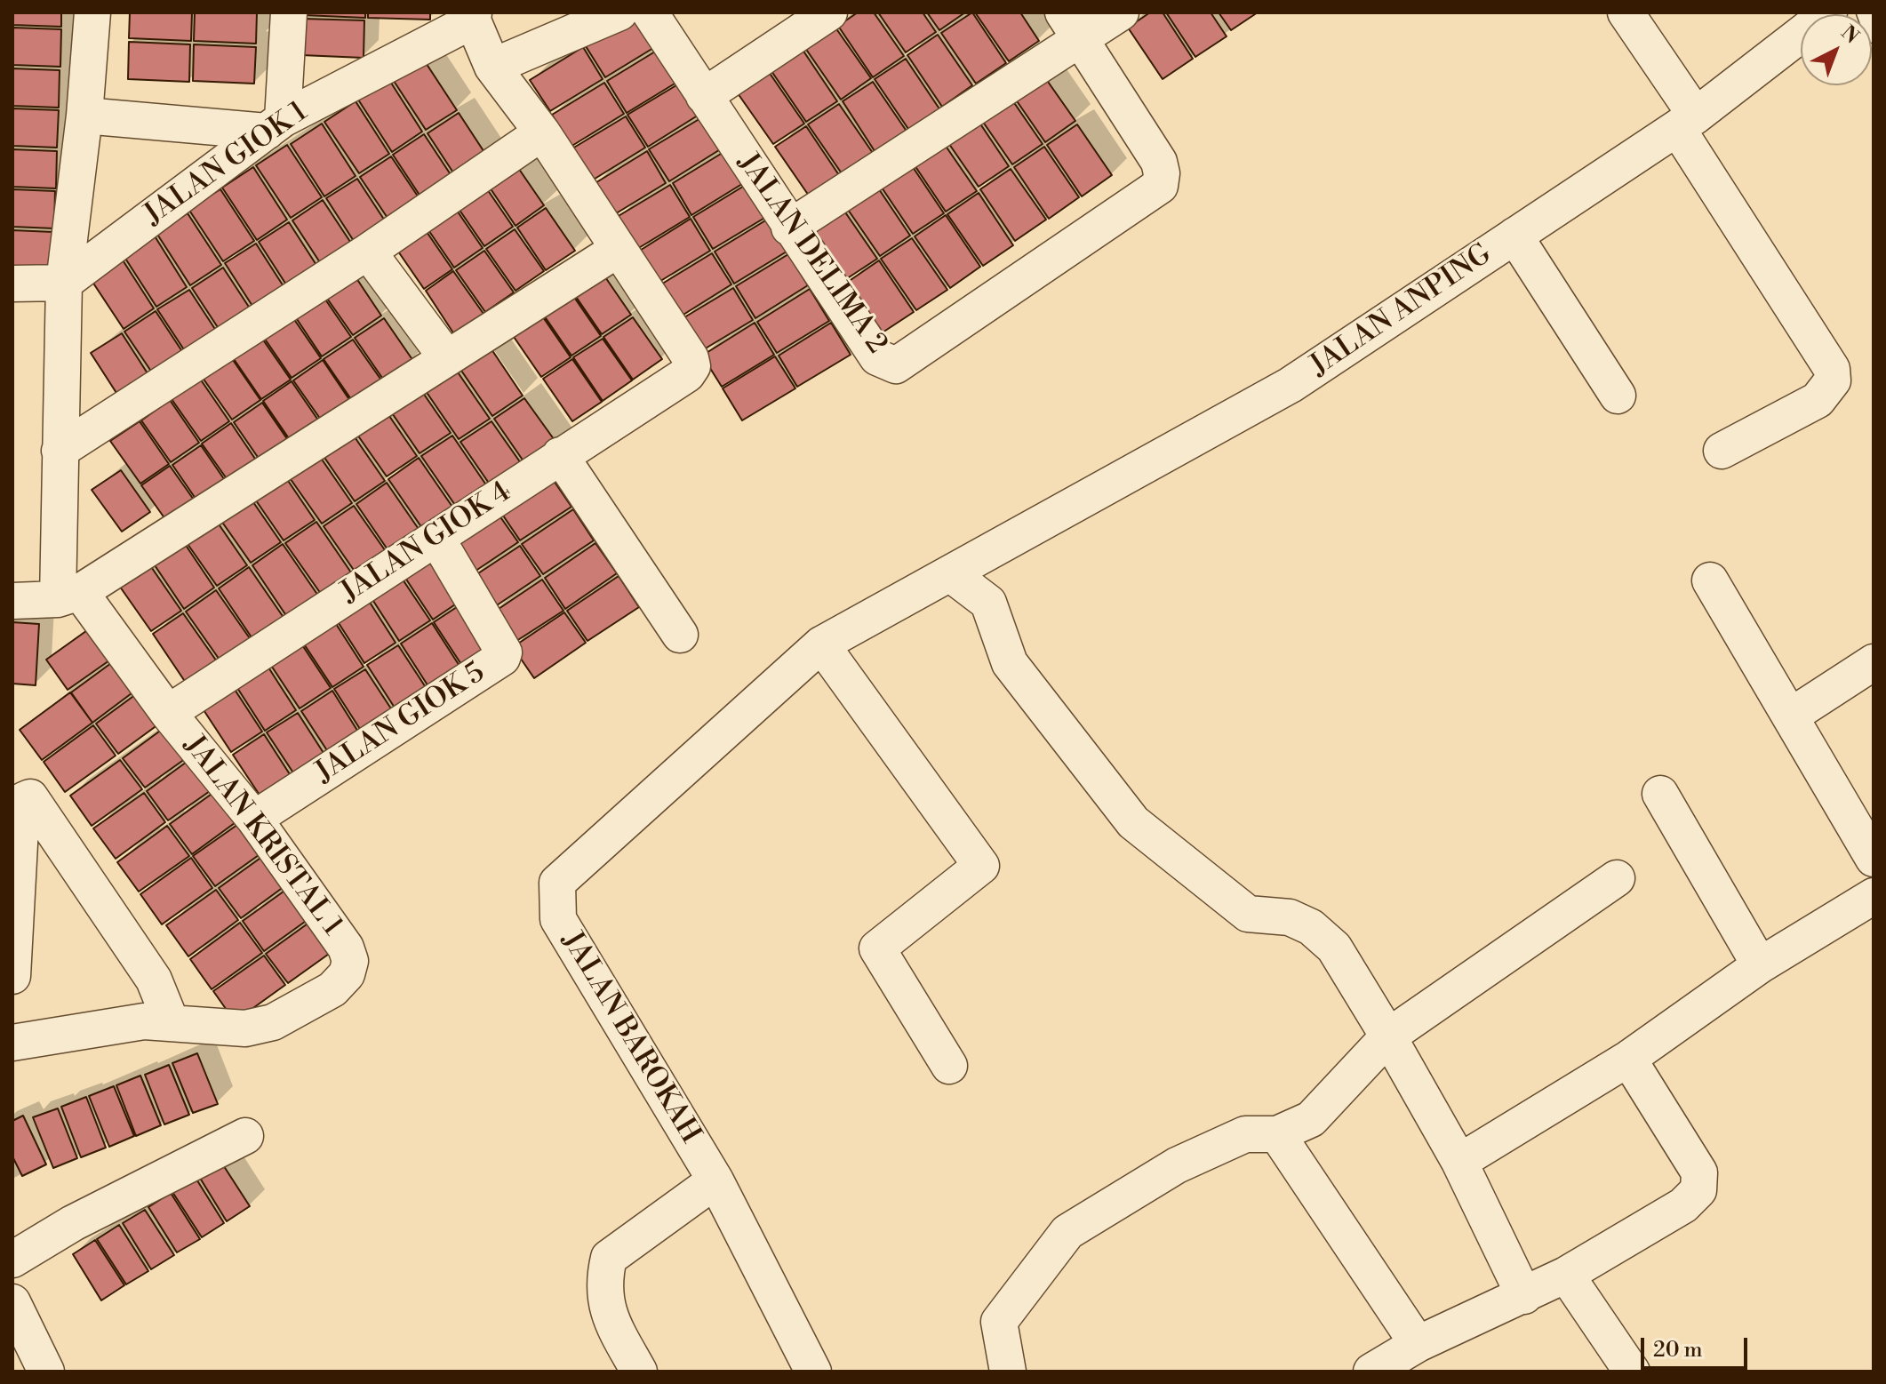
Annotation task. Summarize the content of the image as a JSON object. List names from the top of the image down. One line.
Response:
{"streets":{"street":["JALAN GIOK 1","JALAN DELIMA 2","JALAN ANPING","JALAN GIOK 4","JALAN GIOK 5","JALAN KRISTAL 1","JALAN BAROKAH"]},"crossings":[["JALAN ANPING","JALAN BAROKAH"],["JALAN GIOK 4","JALAN GIOK 5"],["JALAN GIOK 4","JALAN KRISTAL 1"],["JALAN GIOK 5","JALAN KRISTAL 1"]],"scale_bar":"20 m","north":"top right"}
